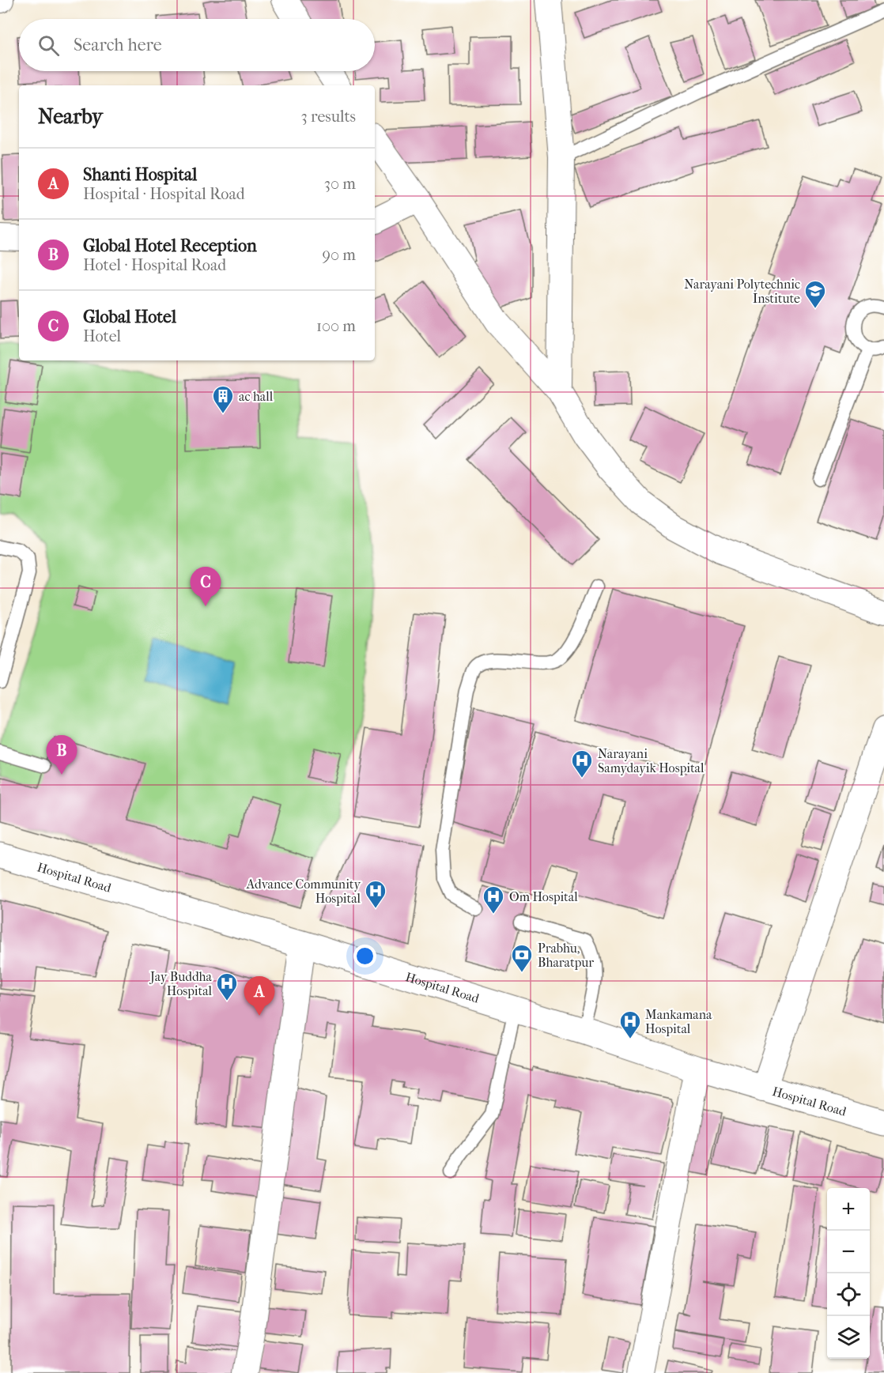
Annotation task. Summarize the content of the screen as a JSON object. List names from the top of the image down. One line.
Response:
{"streets":{"street":["Hospital Road"]},"places":{"school or university":["Narayani Polytechnic Institute"],"building":["ac hall"],"hospital":["Narayani Samydayik Hospital","Advance Community Hospital","Om Hospital","Jay Buddha Hospital","Mankamana Hospital"],"bank":["Prabhu, Bharatpur"]},"page":{"search":"Search here","heading":["Nearby","3 results"],"list":[{"mark":"A","name":"Shanti Hospital","note":"Hospital · Hospital Road","value":"30 m"},{"mark":"B","name":"Global Hotel Reception","note":"Hotel · Hospital Road","value":"90 m"},{"mark":"C","name":"Global Hotel","note":"Hotel","value":"100 m"}],"pins":["C","B","A"],"map_buttons":["+","−"]}}
